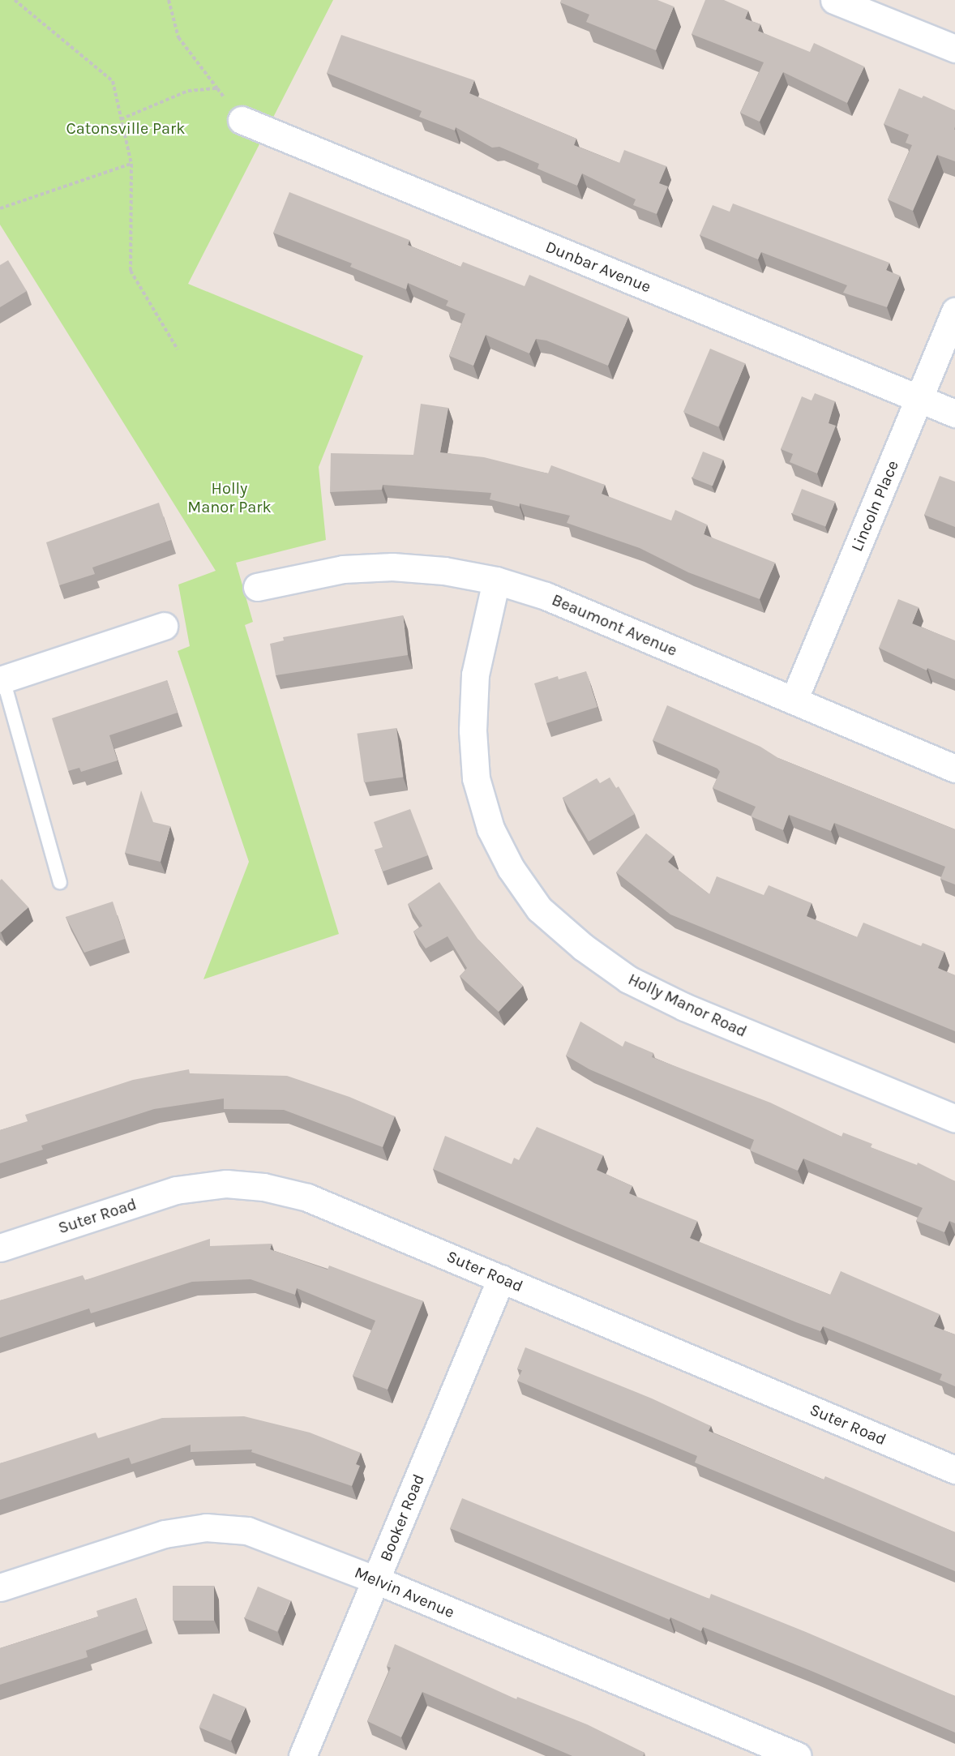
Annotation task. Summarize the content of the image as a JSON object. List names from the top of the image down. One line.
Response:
{"streets":{"street":["Dunbar Avenue","Lincoln Place","Beaumont Avenue","Holly Manor Road","Suter Road","Booker Road","Melvin Avenue"]},"crossings":[["Dunbar Avenue","Lincoln Place"],["Lincoln Place","Beaumont Avenue"],["Beaumont Avenue","Holly Manor Road"],["Suter Road","Booker Road"],["Booker Road","Melvin Avenue"]],"parks":["Catonsville Park","Holly Manor Park"]}
